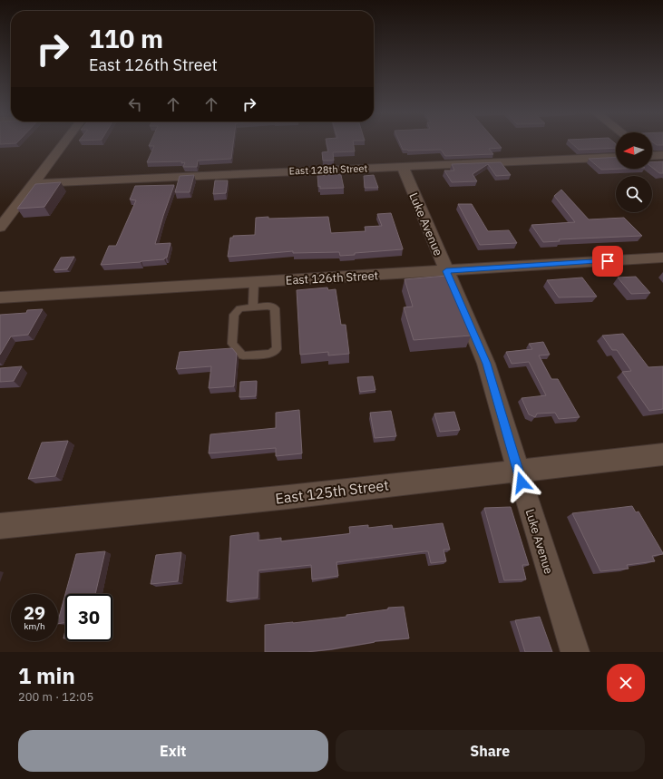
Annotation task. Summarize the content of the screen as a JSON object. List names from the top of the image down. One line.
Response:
{"streets":{"street":["East 128th Street","Luke Avenue","East 126th Street","East 125th Street"]},"crossings":[["East 128th Street","Luke Avenue"],["Luke Avenue","East 126th Street"],["Luke Avenue","East 125th Street"]],"north":"left","page":{"turn":["110 m","East 126th Street"],"speed":"29 km/h","limit":"30","heading":["1 min","200 m · 12:05"],"buttons":["Exit","Share"]}}
